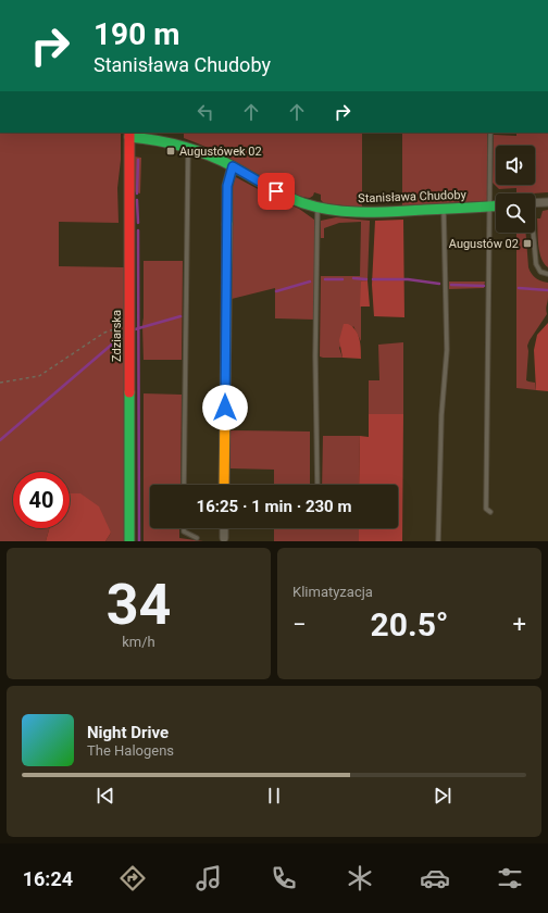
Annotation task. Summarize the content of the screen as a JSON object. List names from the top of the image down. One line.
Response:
{"streets":{"street":["Stanisława Chudoby","Zdziarska"]},"crossings":[["Stanisława Chudoby","Zdziarska"]],"places":{"transit":["Augustówek 02","Augustów 02"]},"page":{"turn":["190 m","Stanisława Chudoby"],"limit":"40","trip":"16:25 · 1 min · 230 m","tile":[["34","km/h"],"Klimatyzacja"],"heat":["−","20.5°","+"],"song":["Night Drive","The Halogens"],"tabs":"16:24"}}
